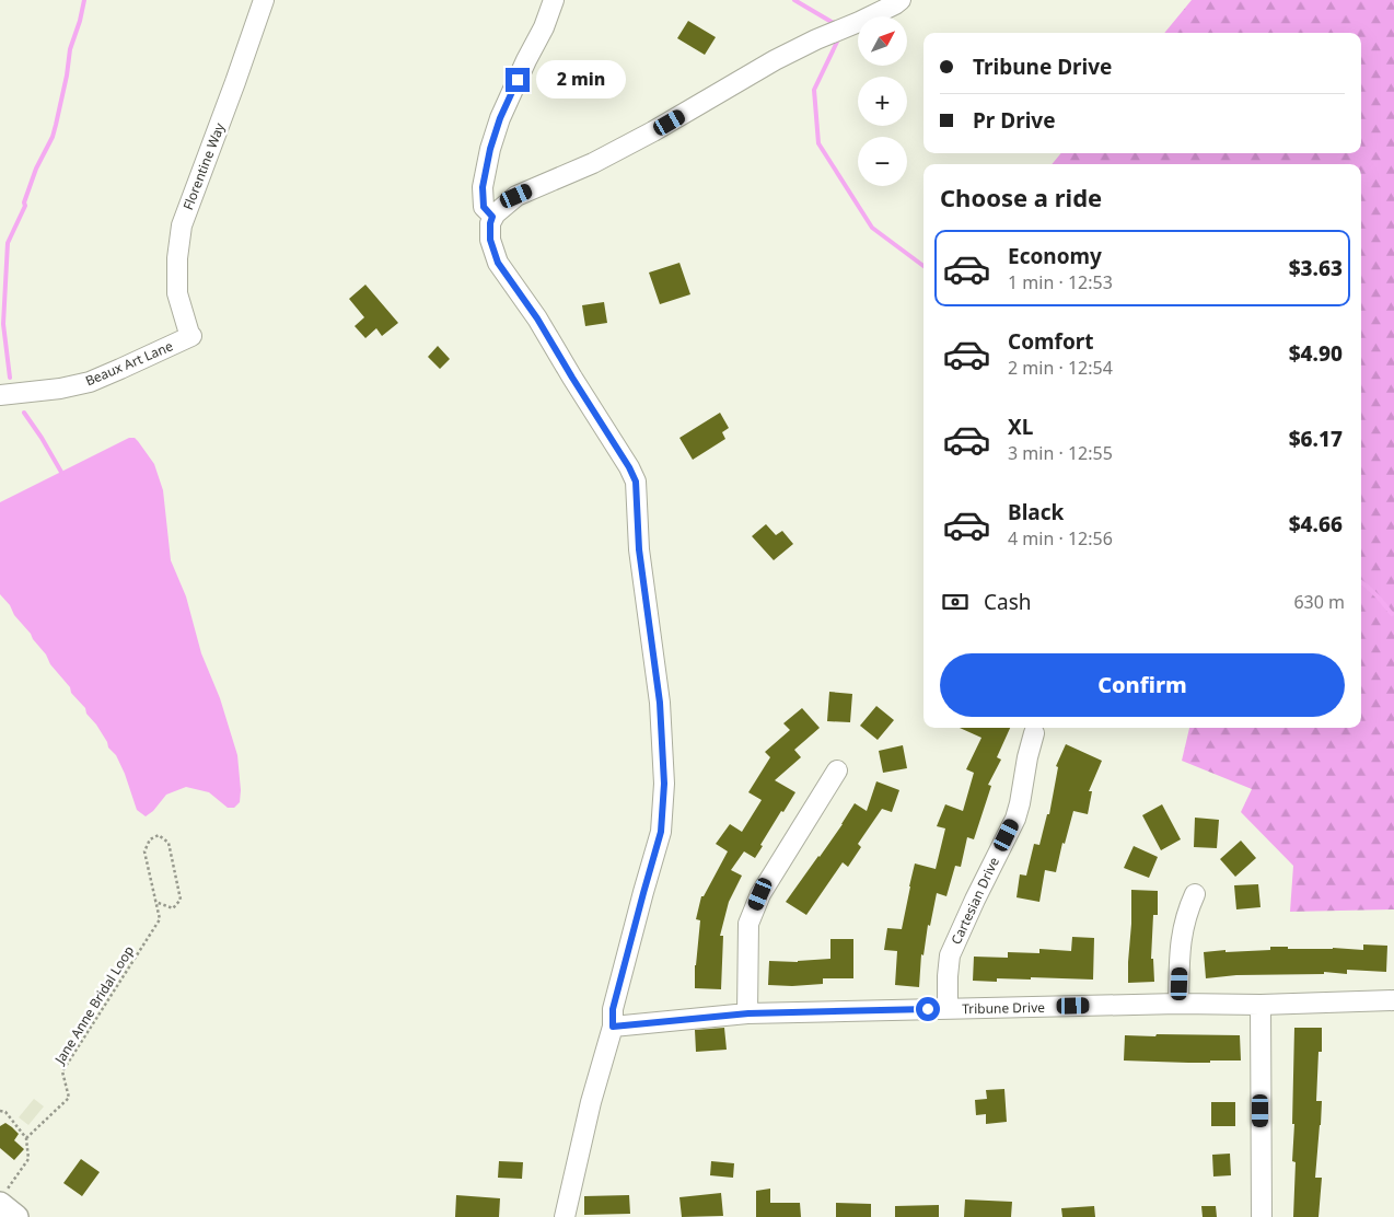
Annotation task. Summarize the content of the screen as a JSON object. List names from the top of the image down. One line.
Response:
{"streets":{"street":["Florentine Way","Beaux Art Lane","Cartesian Drive","Tribune Drive"],"path":["Jane Anne Bridal Loop"]},"crossings":[["Florentine Way","Beaux Art Lane"],["Cartesian Drive","Tribune Drive"]],"north":"top right","page":{"map_buttons":["+","−"],"banner":["Tribune Drive","Pr Drive"],"bubble":"2 min","heading":"Choose a ride","list":[{"name":"Economy","note":"1 min · 12:53","value":"$3.63"},{"name":"Comfort","note":"2 min · 12:54","value":"$4.90"},{"name":"XL","note":"3 min · 12:55","value":"$6.17"},{"name":"Black","note":"4 min · 12:56","value":"$4.66"}],"pay":["Cash","630 m"],"buttons":"Confirm"}}
